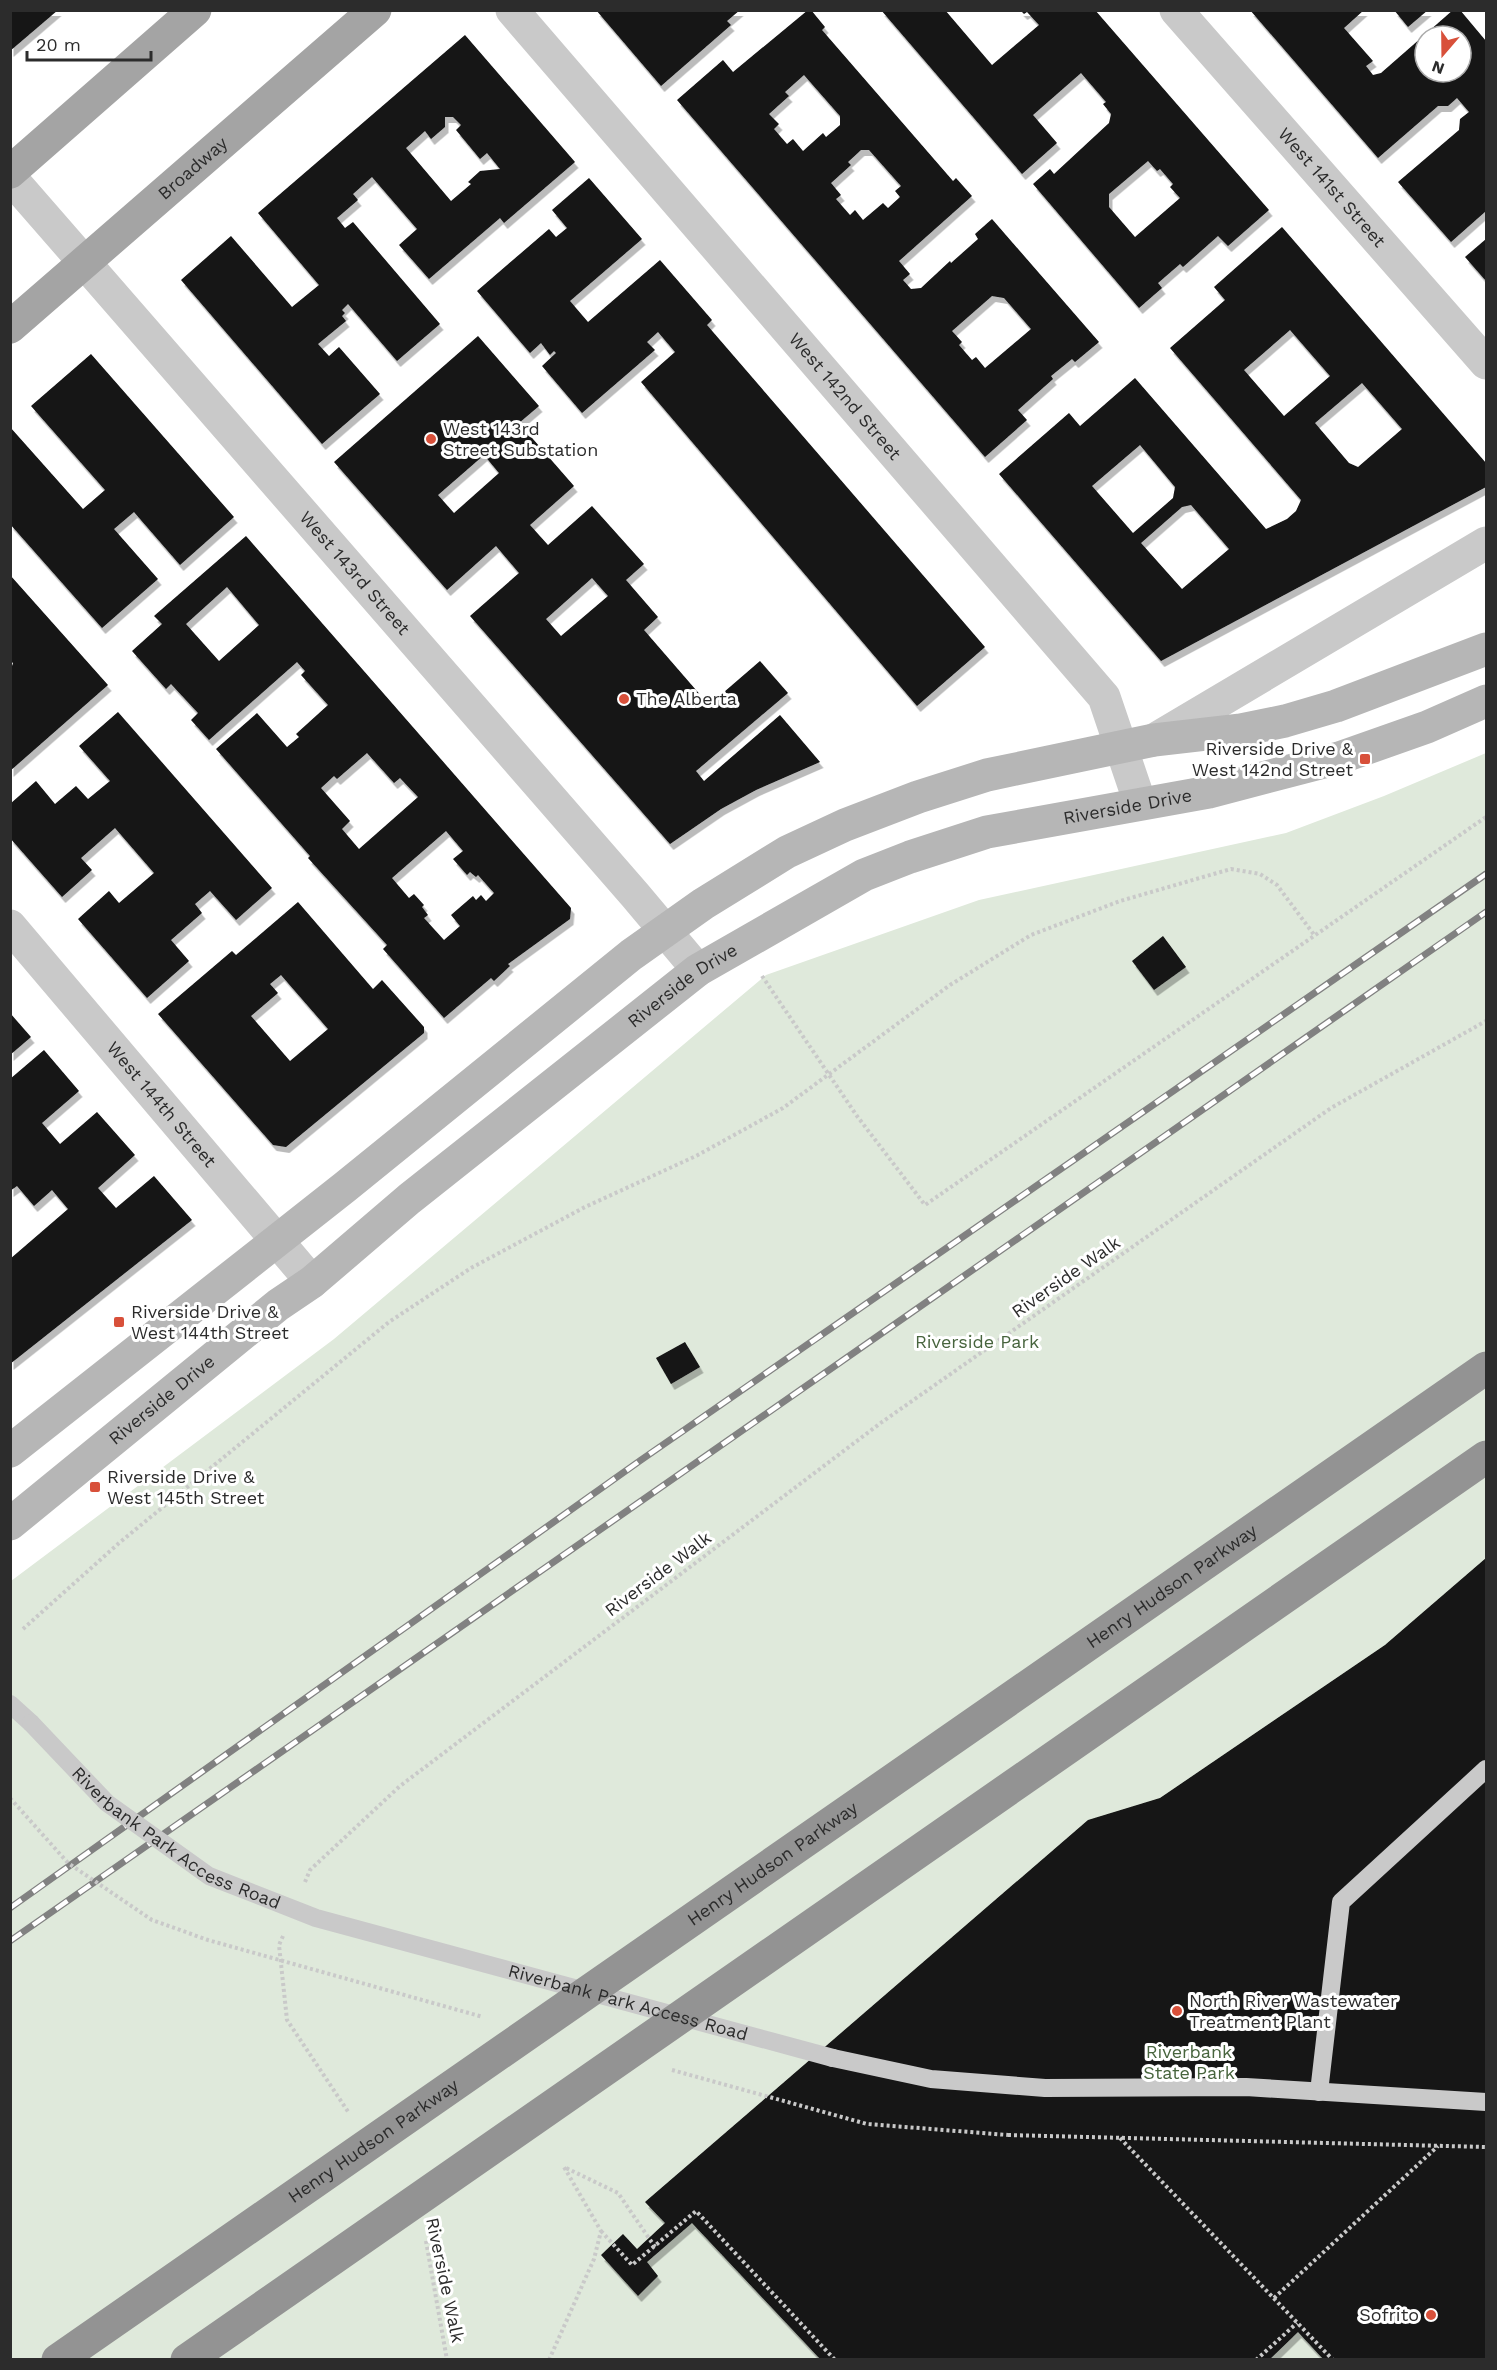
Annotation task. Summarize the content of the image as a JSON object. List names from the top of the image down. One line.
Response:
{"streets":{"highway":["Henry Hudson Parkway"],"main road":["Broadway","Riverside Drive"],"street":["West 141st Street","West 142nd Street","West 143rd Street","West 144th Street"],"lane":["Riverbank Park Access Road"],"path":["Riverside Walk"]},"crossings":[["Broadway","West 143rd Street"],["West 142nd Street","Riverside Drive"],["West 143rd Street","Riverside Drive"],["Riverside Drive","West 144th Street"]],"parks":["Riverside Park","Riverbank State Park"],"places":{"other":["West 143rd Street Substation","The Alberta","North River Wastewater Treatment Plant","Sofrito"],"transit":["Riverside Drive & West 142nd Street","Riverside Drive & West 144th Street","Riverside Drive & West 145th Street"]},"scale_bar":"20 m","north":"bottom"}
